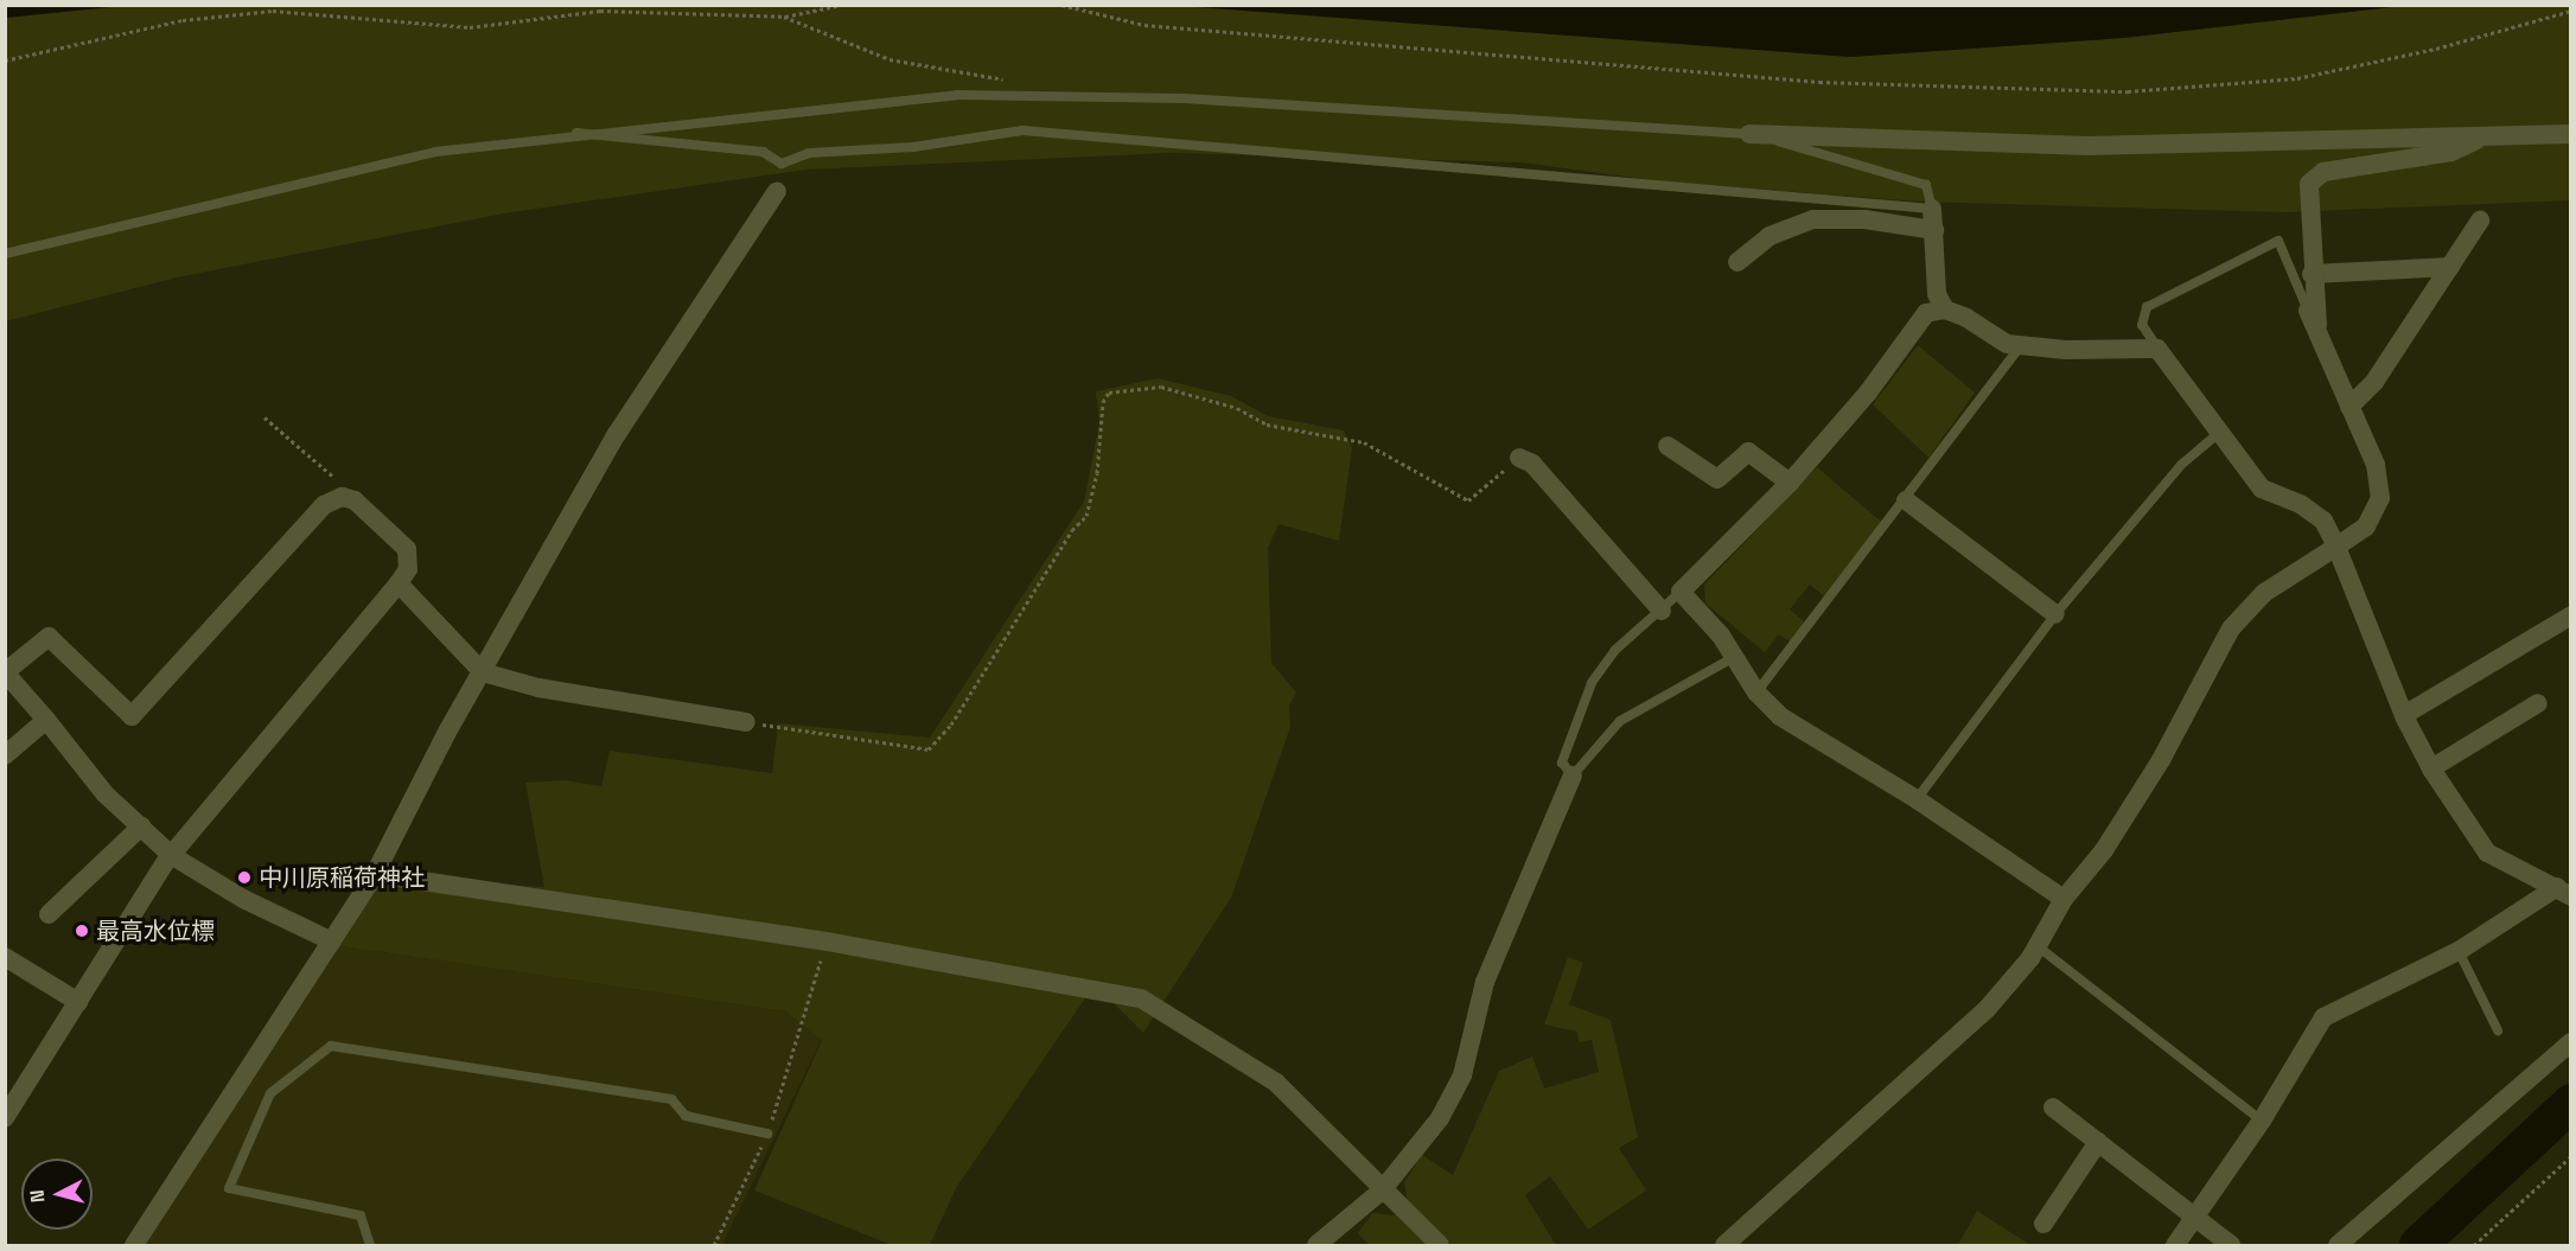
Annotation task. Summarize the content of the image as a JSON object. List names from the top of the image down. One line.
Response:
{"places":["中川原稲荷神社","最高水位標"],"north":"left"}
